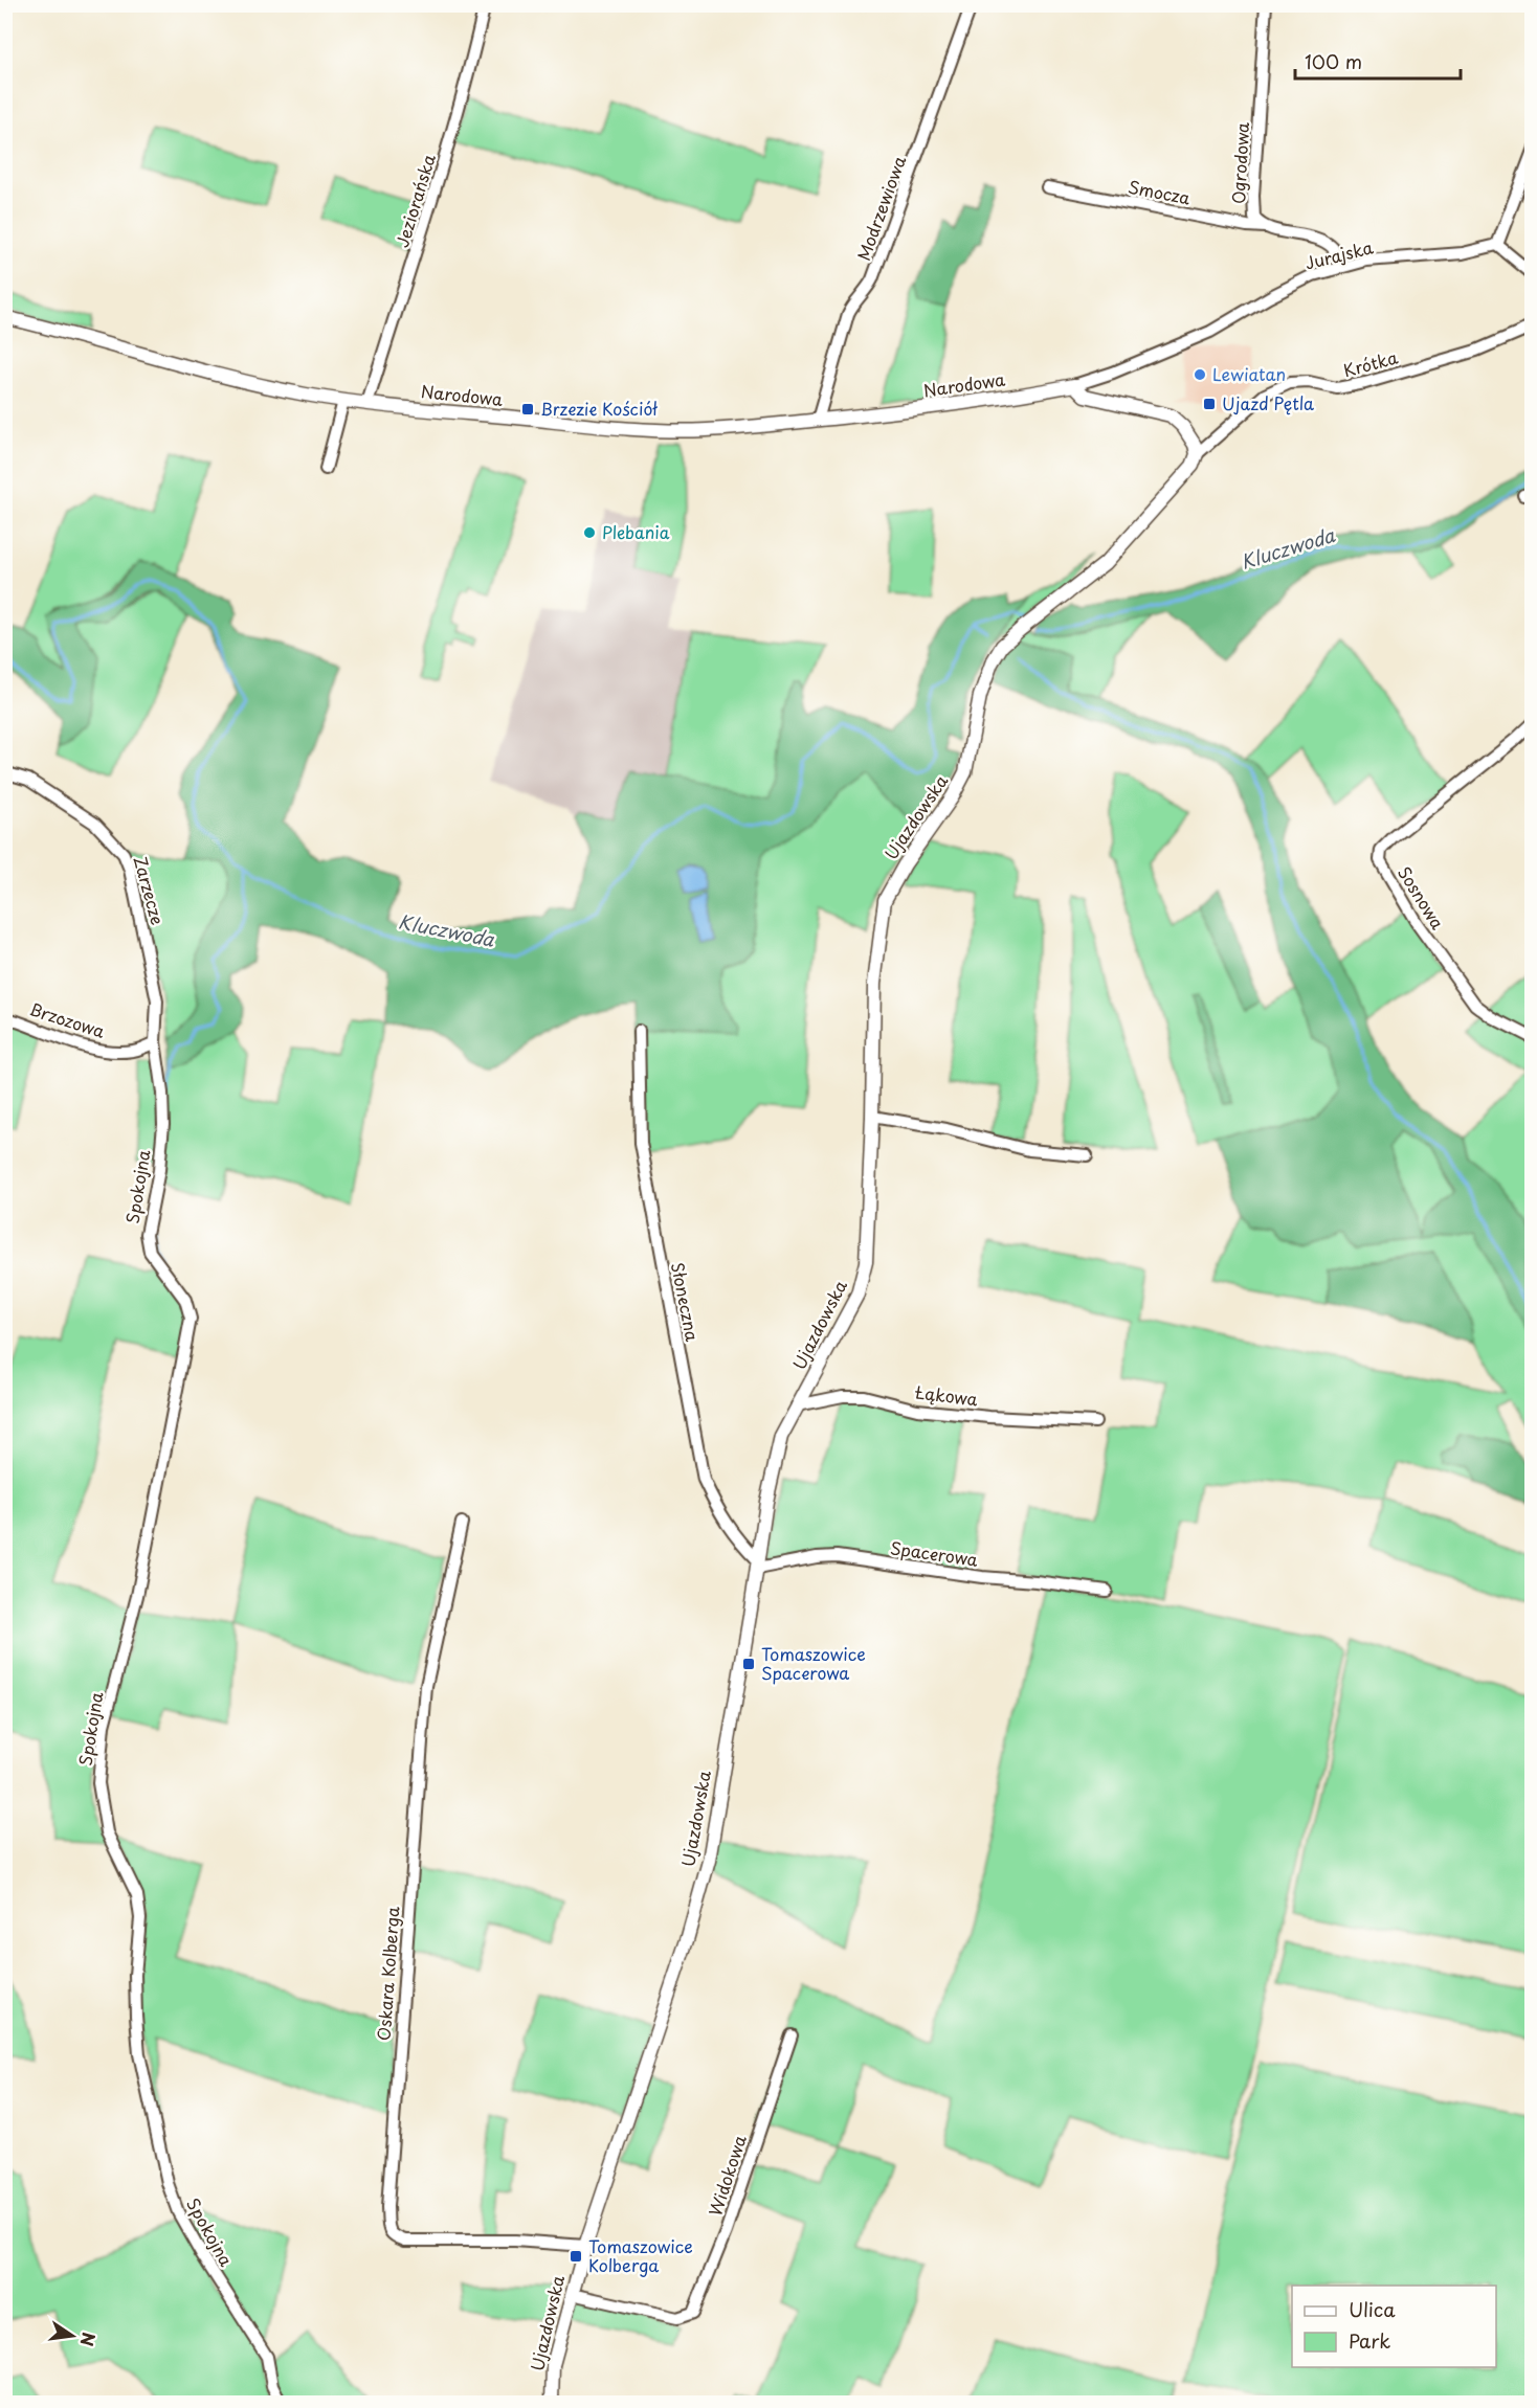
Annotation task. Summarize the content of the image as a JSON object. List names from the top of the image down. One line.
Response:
{"streets":{"street":["Ogrodowa","Smocza","Jeziorańska","Modrzewiowa","Jurajska","Krótka","Narodowa","Ujazdowska","Zarzecze","Sosnowa","Brzozowa","Spokojna","Słoneczna","Łąkowa","Spacerowa","Oskara Kolberga","Widokowa"]},"crossings":[["Ogrodowa","Smocza"],["Jeziorańska","Narodowa"],["Modrzewiowa","Narodowa"],["Jurajska","Narodowa"],["Krótka","Ujazdowska"],["Ujazdowska","Słoneczna"],["Ujazdowska","Łąkowa"],["Ujazdowska","Spacerowa"],["Ujazdowska","Oskara Kolberga"],["Ujazdowska","Widokowa"],["Zarzecze","Brzozowa"],["Zarzecze","Spokojna"],["Brzozowa","Spokojna"],["Słoneczna","Spacerowa"]],"water":["Kluczwoda"],"places":{"other":["Lewiatan","Plebania"],"transit":["Ujazd Pętla","Brzezie Kościół","Tomaszowice Spacerowa","Tomaszowice Kolberga"]},"legend":["Ulica","Park"],"scale_bar":"100 m","north":"right"}
